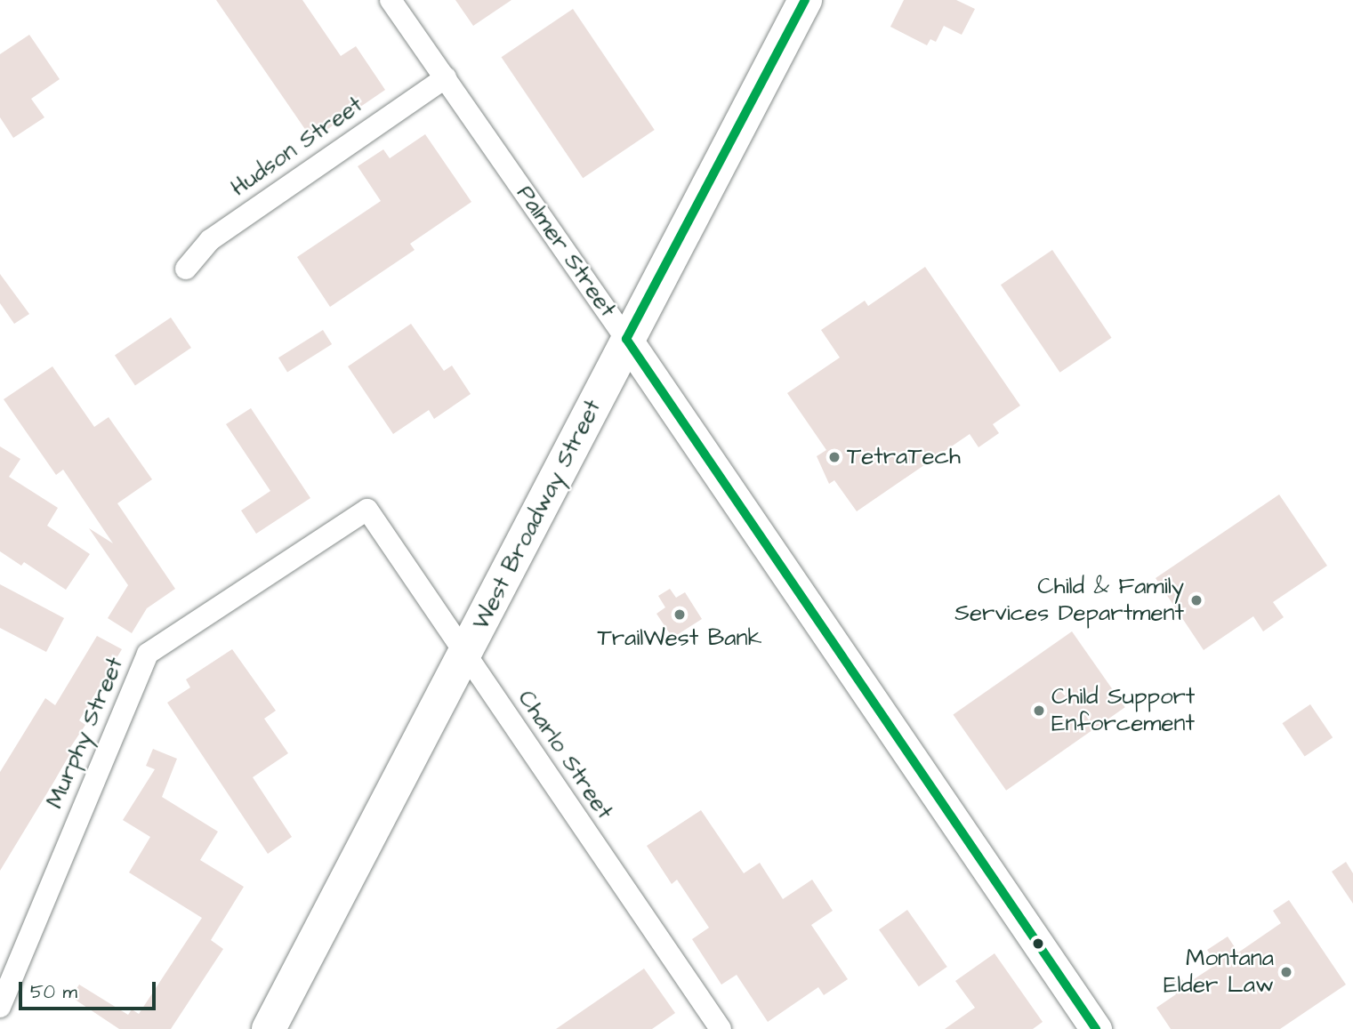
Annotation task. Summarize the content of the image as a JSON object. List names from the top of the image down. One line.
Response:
{"streets":{"main road":["West Broadway Street"],"street":["Hudson Street","Palmer Street","Murphy Street","Charlo Street"]},"crossings":[["Hudson Street","Palmer Street"],["Palmer Street","West Broadway Street"],["West Broadway Street","Charlo Street"],["Murphy Street","Charlo Street"]],"places":["TetraTech","Child & Family Services Department","TrailWest Bank","Child Support Enforcement","Montana Elder Law"],"scale_bar":"50 m"}
